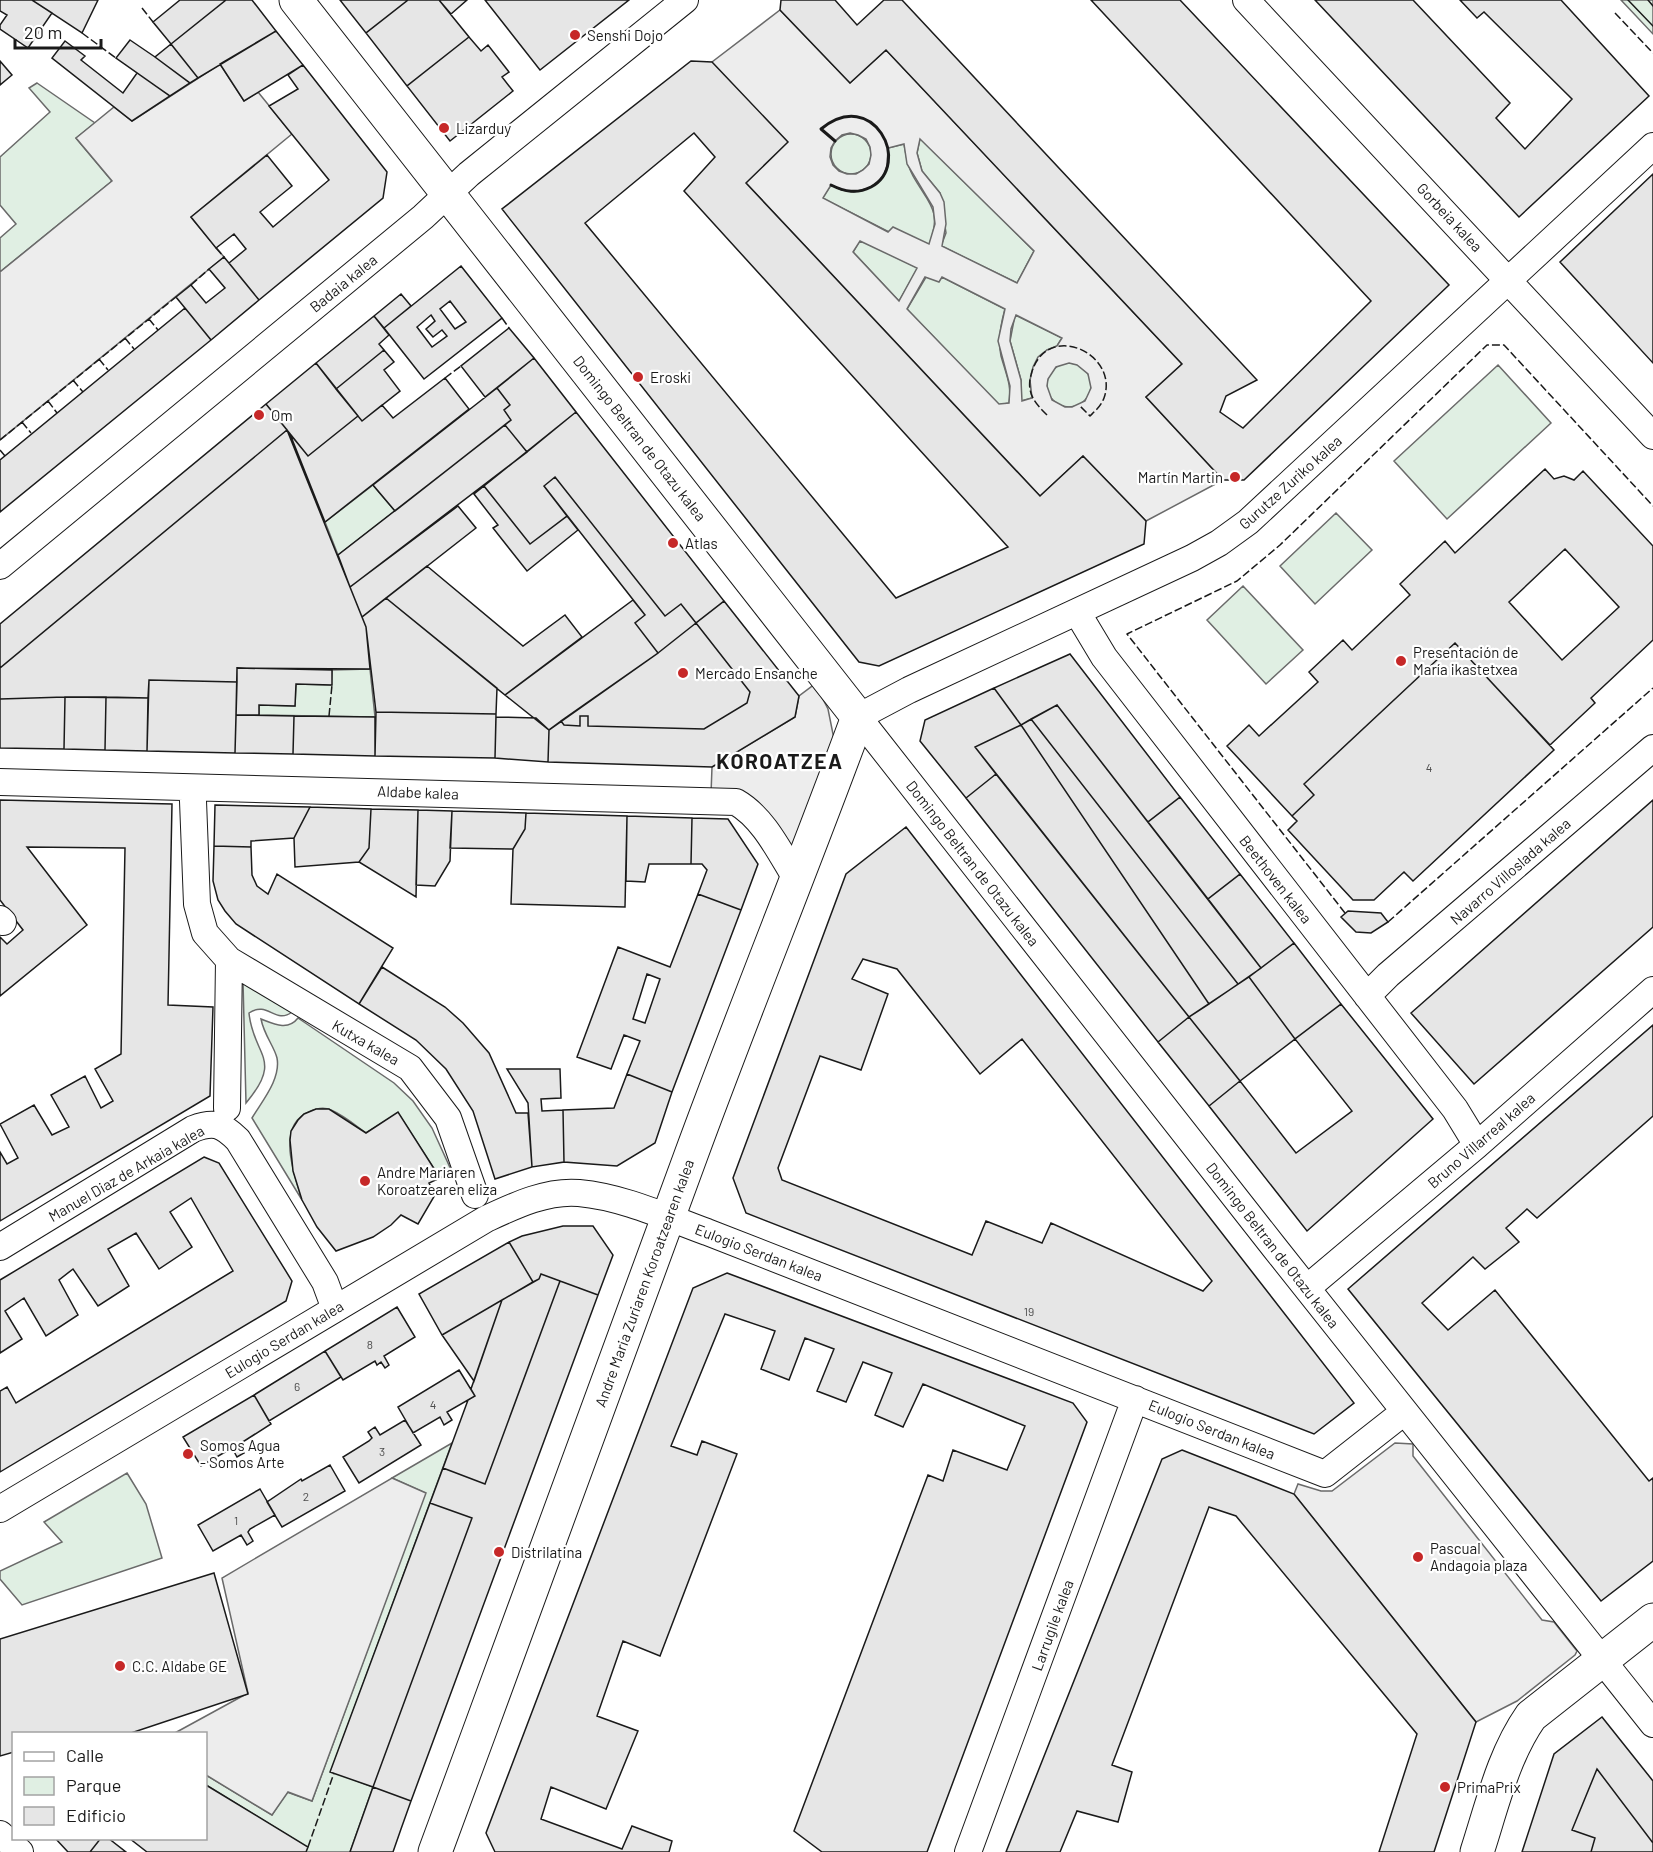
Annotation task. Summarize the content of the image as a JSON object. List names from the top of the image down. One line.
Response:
{"streets":{"main road":["Domingo Beltran de Otazu kalea","Andre Maria Zuriaren Koroatzearen kalea"],"street":["Gorbeia kalea","Badaia kalea","Gurutze Zuriko kalea","Aldabe kalea","Navarro Villoslada kalea","Beethoven kalea","Kutxa kalea","Bruno Villarreal kalea","Manuel Diaz de Arkaia kalea","Eulogio Serdan kalea","Larrugile kalea"]},"crossings":[["Gorbeia kalea","Gurutze Zuriko kalea"],["Badaia kalea","Domingo Beltran de Otazu kalea"],["Domingo Beltran de Otazu kalea","Gurutze Zuriko kalea"],["Domingo Beltran de Otazu kalea","Bruno Villarreal kalea"],["Domingo Beltran de Otazu kalea","Eulogio Serdan kalea"],["Domingo Beltran de Otazu kalea","Andre Maria Zuriaren Koroatzearen kalea"],["Gurutze Zuriko kalea","Beethoven kalea"],["Gurutze Zuriko kalea","Andre Maria Zuriaren Koroatzearen kalea"],["Aldabe kalea","Andre Maria Zuriaren Koroatzearen kalea"],["Navarro Villoslada kalea","Beethoven kalea"],["Beethoven kalea","Bruno Villarreal kalea"],["Manuel Diaz de Arkaia kalea","Eulogio Serdan kalea"],["Eulogio Serdan kalea","Andre Maria Zuriaren Koroatzearen kalea"],["Eulogio Serdan kalea","Larrugile kalea"]],"districts":["KOROATZEA"],"places":["Senshi Dojo","Lizarduy","Eroski","Om","Martín Martin","Atlas","Presentación de María ikastetxea","Mercado Ensanche","Andre Mariaren Koroatzearen eliza","Somos Agua - Somos Arte","Distrilatina","Pascual Andagoia plaza","C.C. Aldabe GE","PrimaPrix"],"house_numbers":["4","19","8","6","4","3","2","1"],"legend":["Calle","Parque","Edificio"],"scale_bar":"20 m"}
